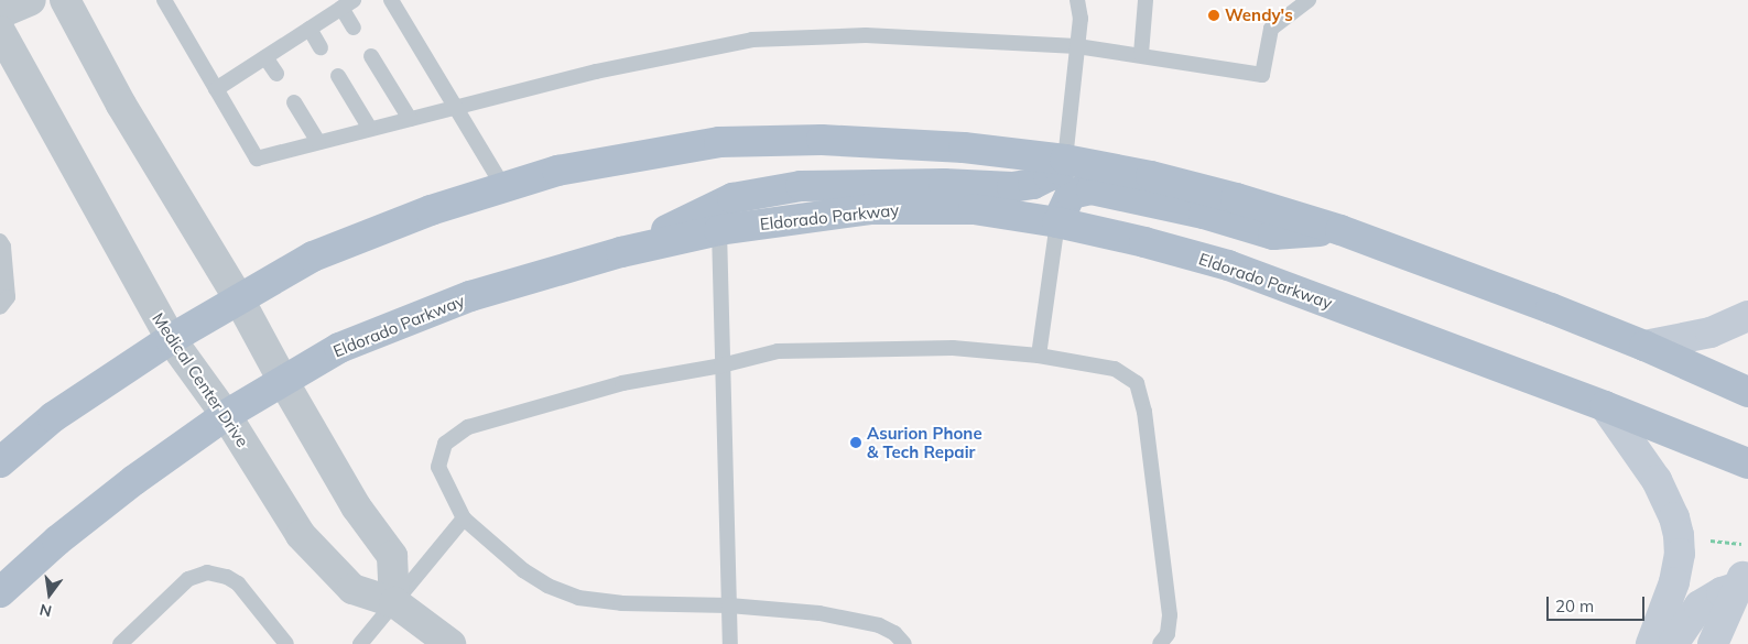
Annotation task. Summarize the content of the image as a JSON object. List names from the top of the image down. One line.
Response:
{"streets":{"main road":["Eldorado Parkway"],"street":["Medical Center Drive"]},"crossings":[["Eldorado Parkway","Medical Center Drive"]],"places":["Wendy's","Asurion Phone & Tech Repair"],"scale_bar":"20 m","north":"bottom"}
